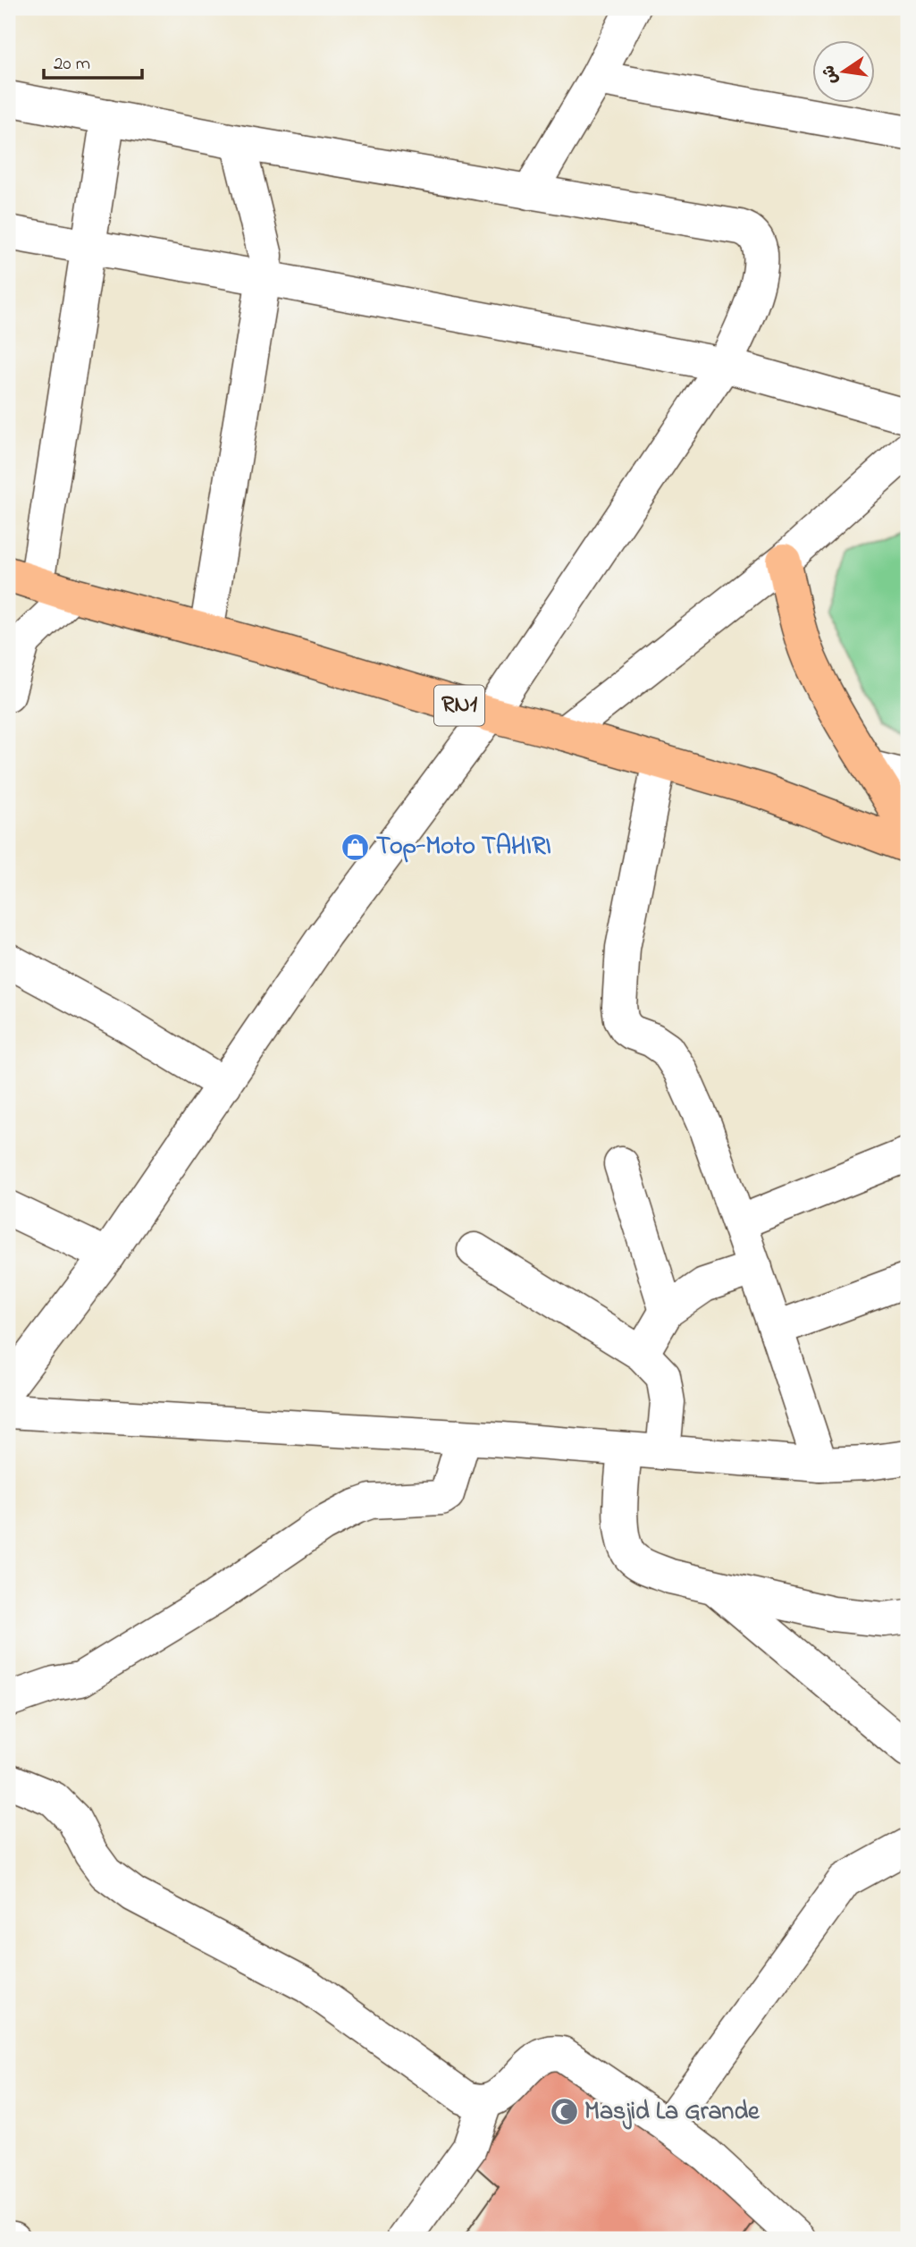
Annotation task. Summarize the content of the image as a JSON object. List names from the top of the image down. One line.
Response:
{"streets":{"main road":["RN1"]},"places":{"shop":["Top-Moto TAHIRI"],"mosque":["Masjid La Grande"]},"scale_bar":"20 m","north":"left"}
